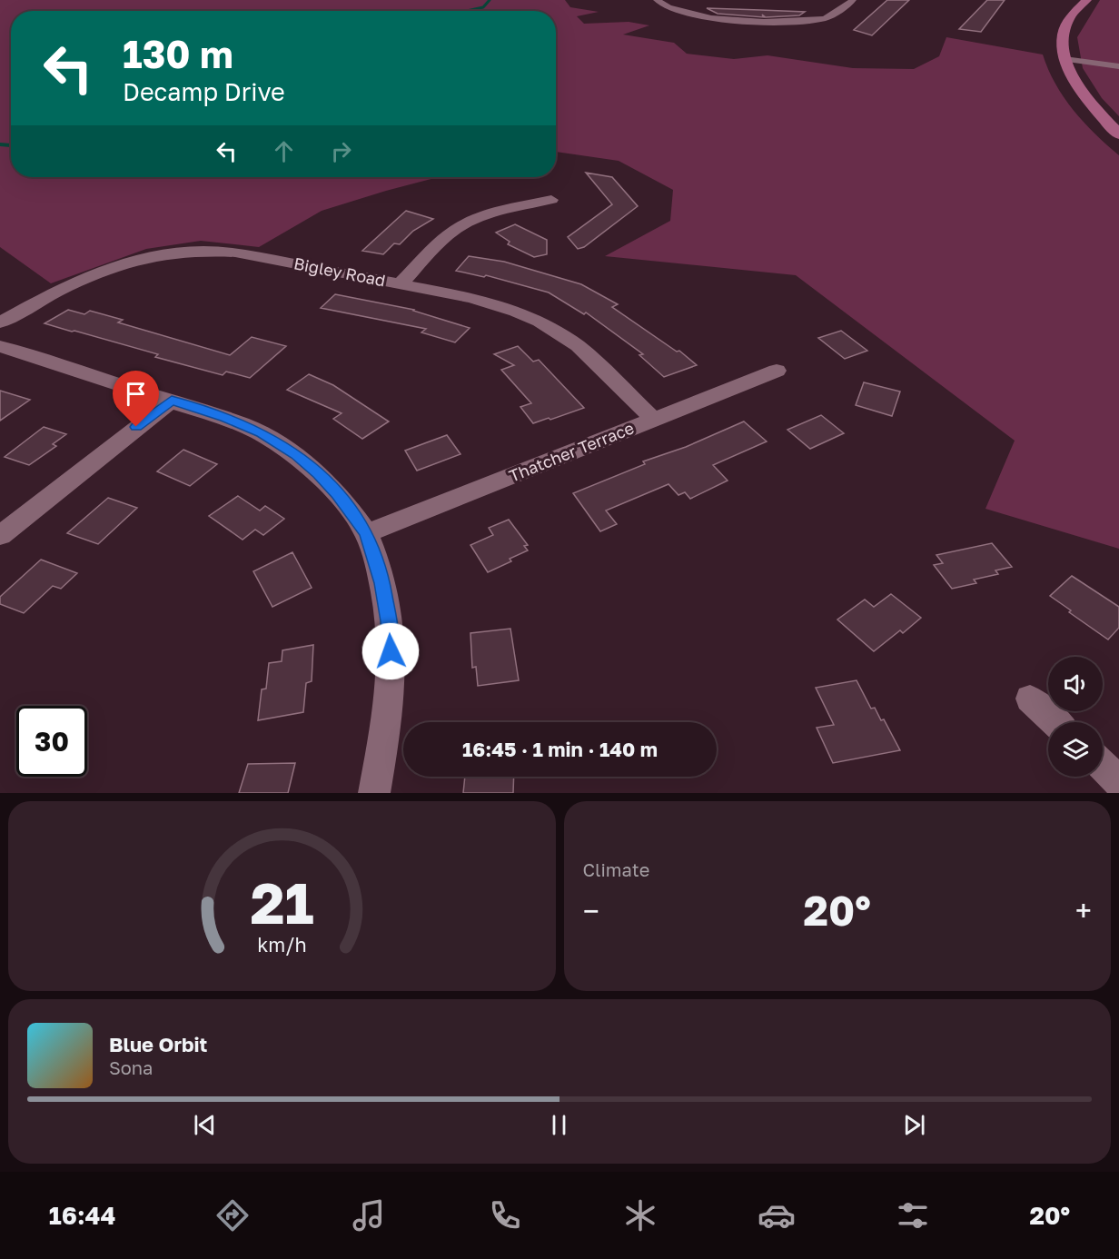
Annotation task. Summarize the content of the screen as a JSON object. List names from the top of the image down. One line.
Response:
{"streets":{"street":["Bigley Road","Thatcher Terrace"]},"crossings":[["Bigley Road","Thatcher Terrace"]],"page":{"turn":["130 m","Decamp Drive"],"limit":"30","trip":"16:45 · 1 min · 140 m","tile":"Climate","heat":["−","20°","+"],"song":["Blue Orbit","Sona"],"tabs":["16:44","20°"],"gauge":["21","km/h"]}}
